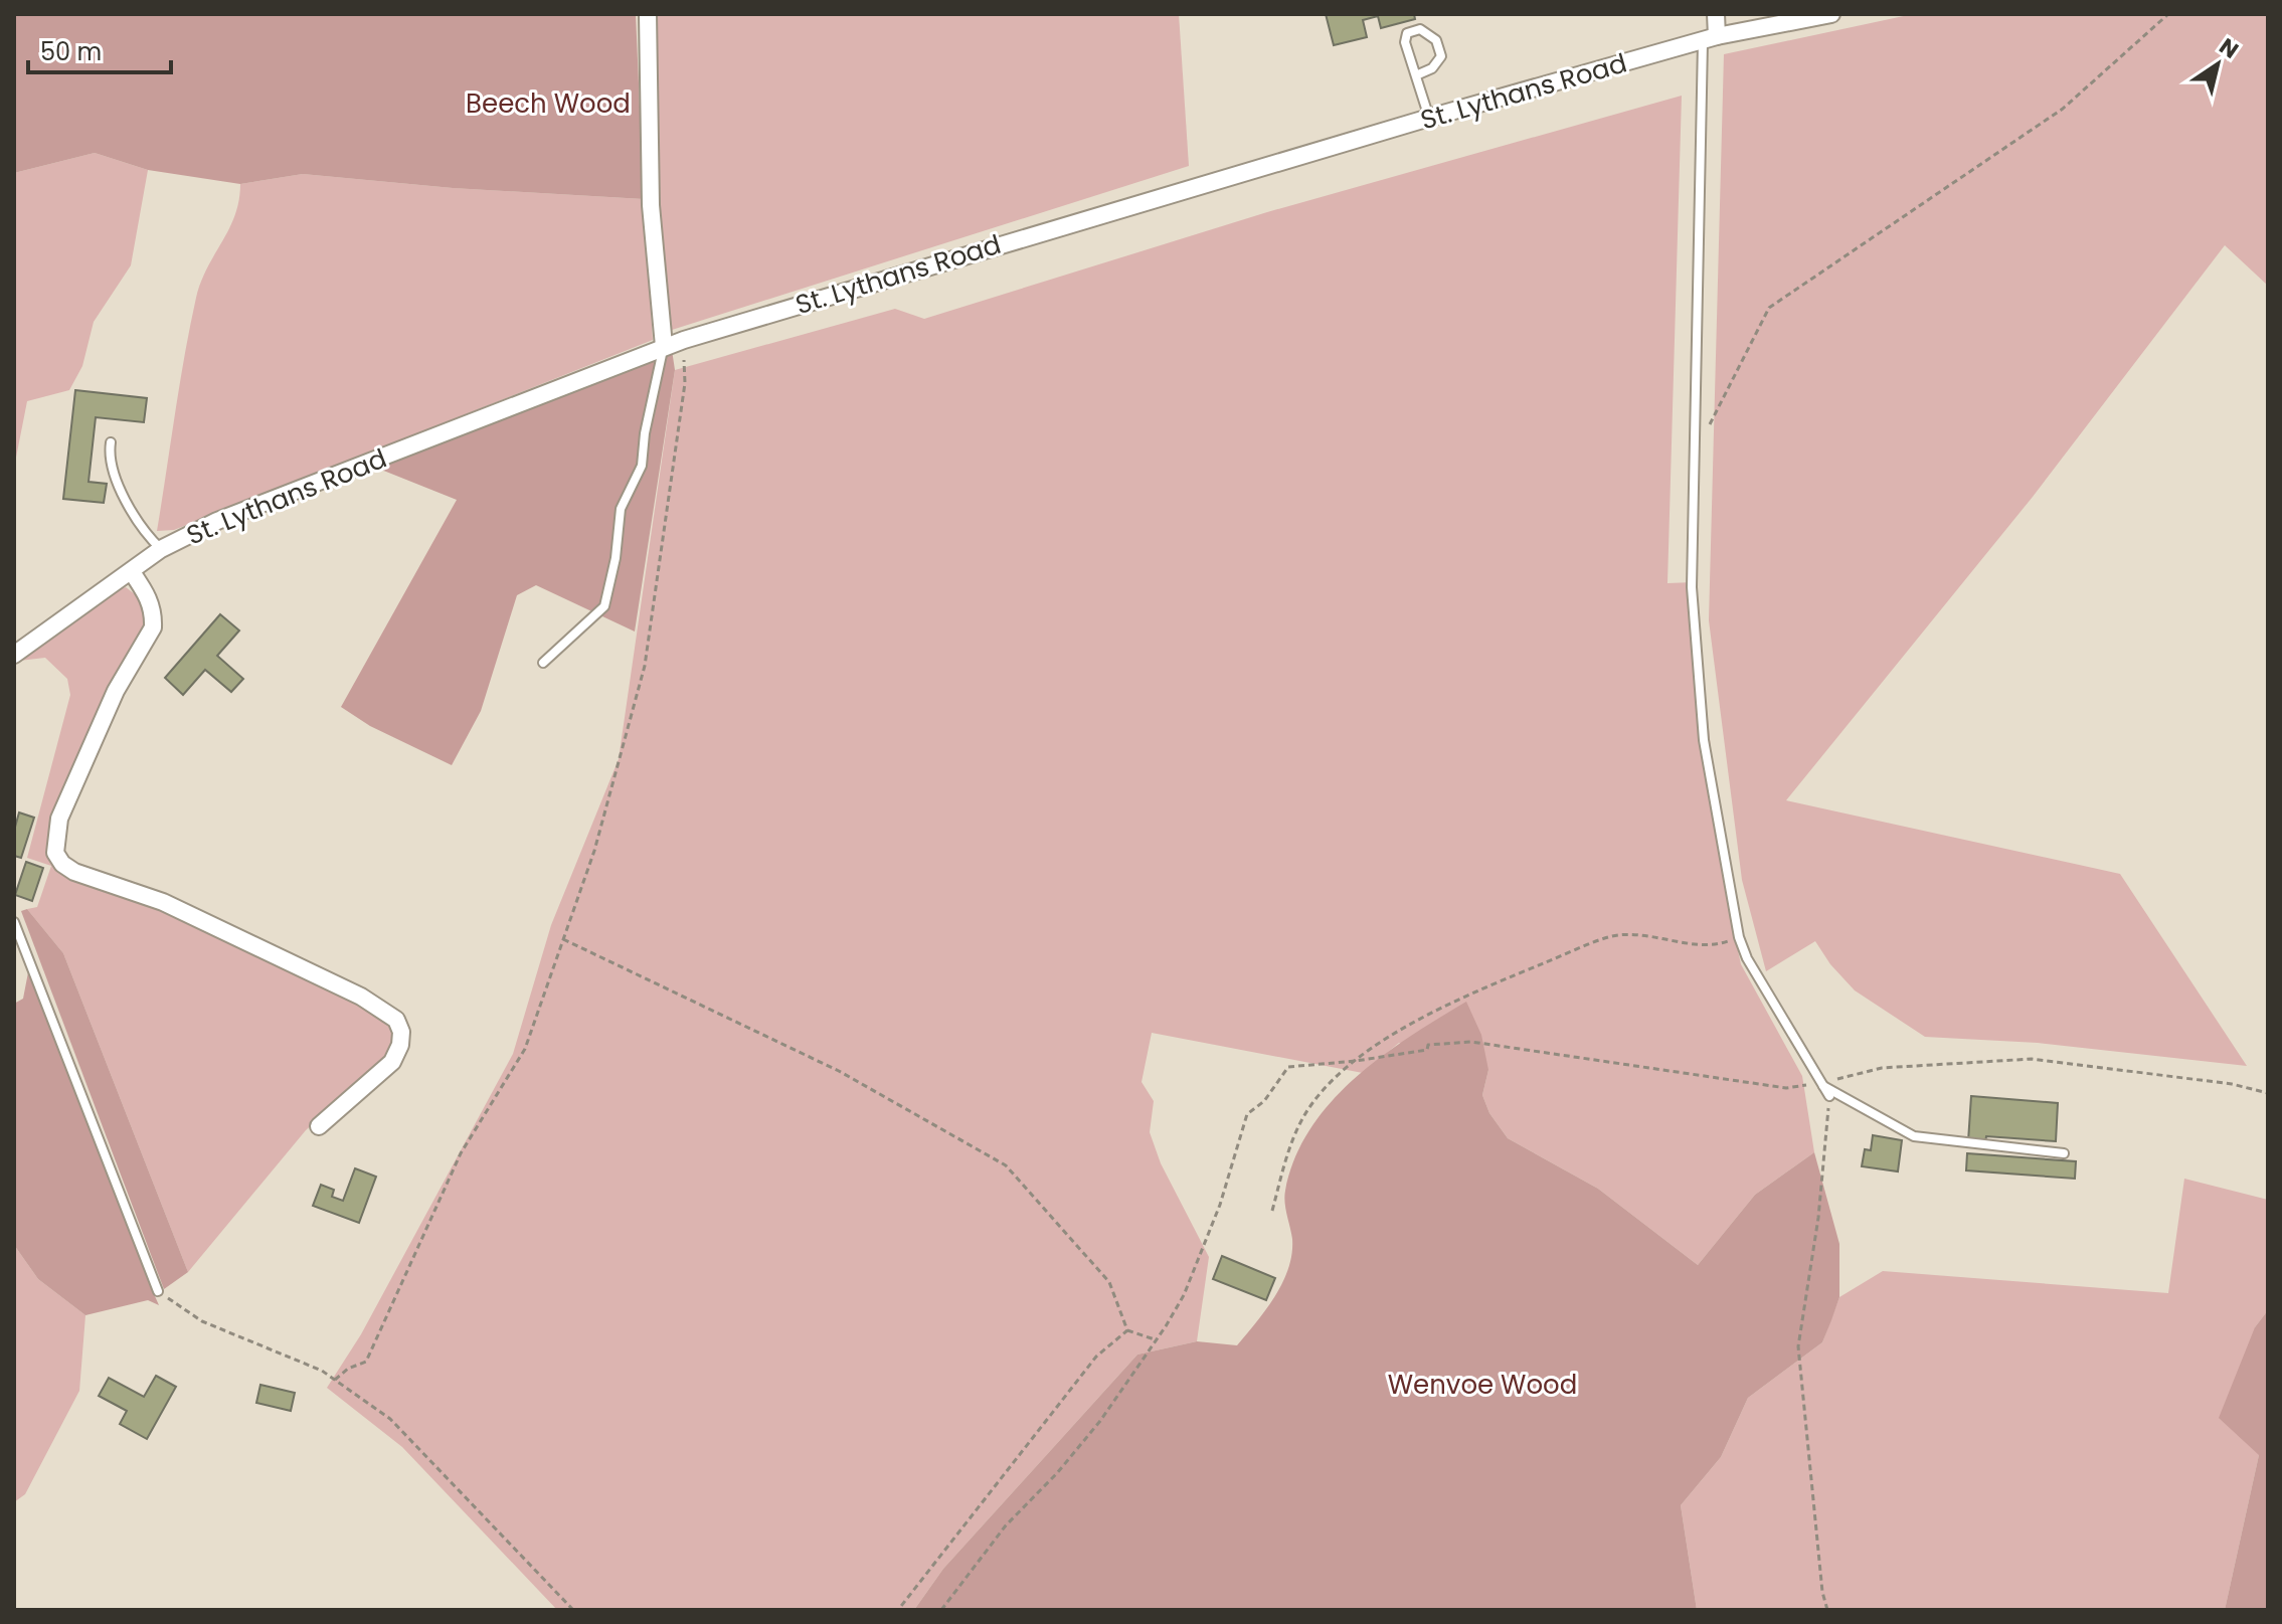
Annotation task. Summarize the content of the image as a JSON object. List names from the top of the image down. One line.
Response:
{"streets":{"street":["St. Lythans Road"]},"parks":["Beech Wood","Wenvoe Wood"],"scale_bar":"50 m","north":"top right"}
